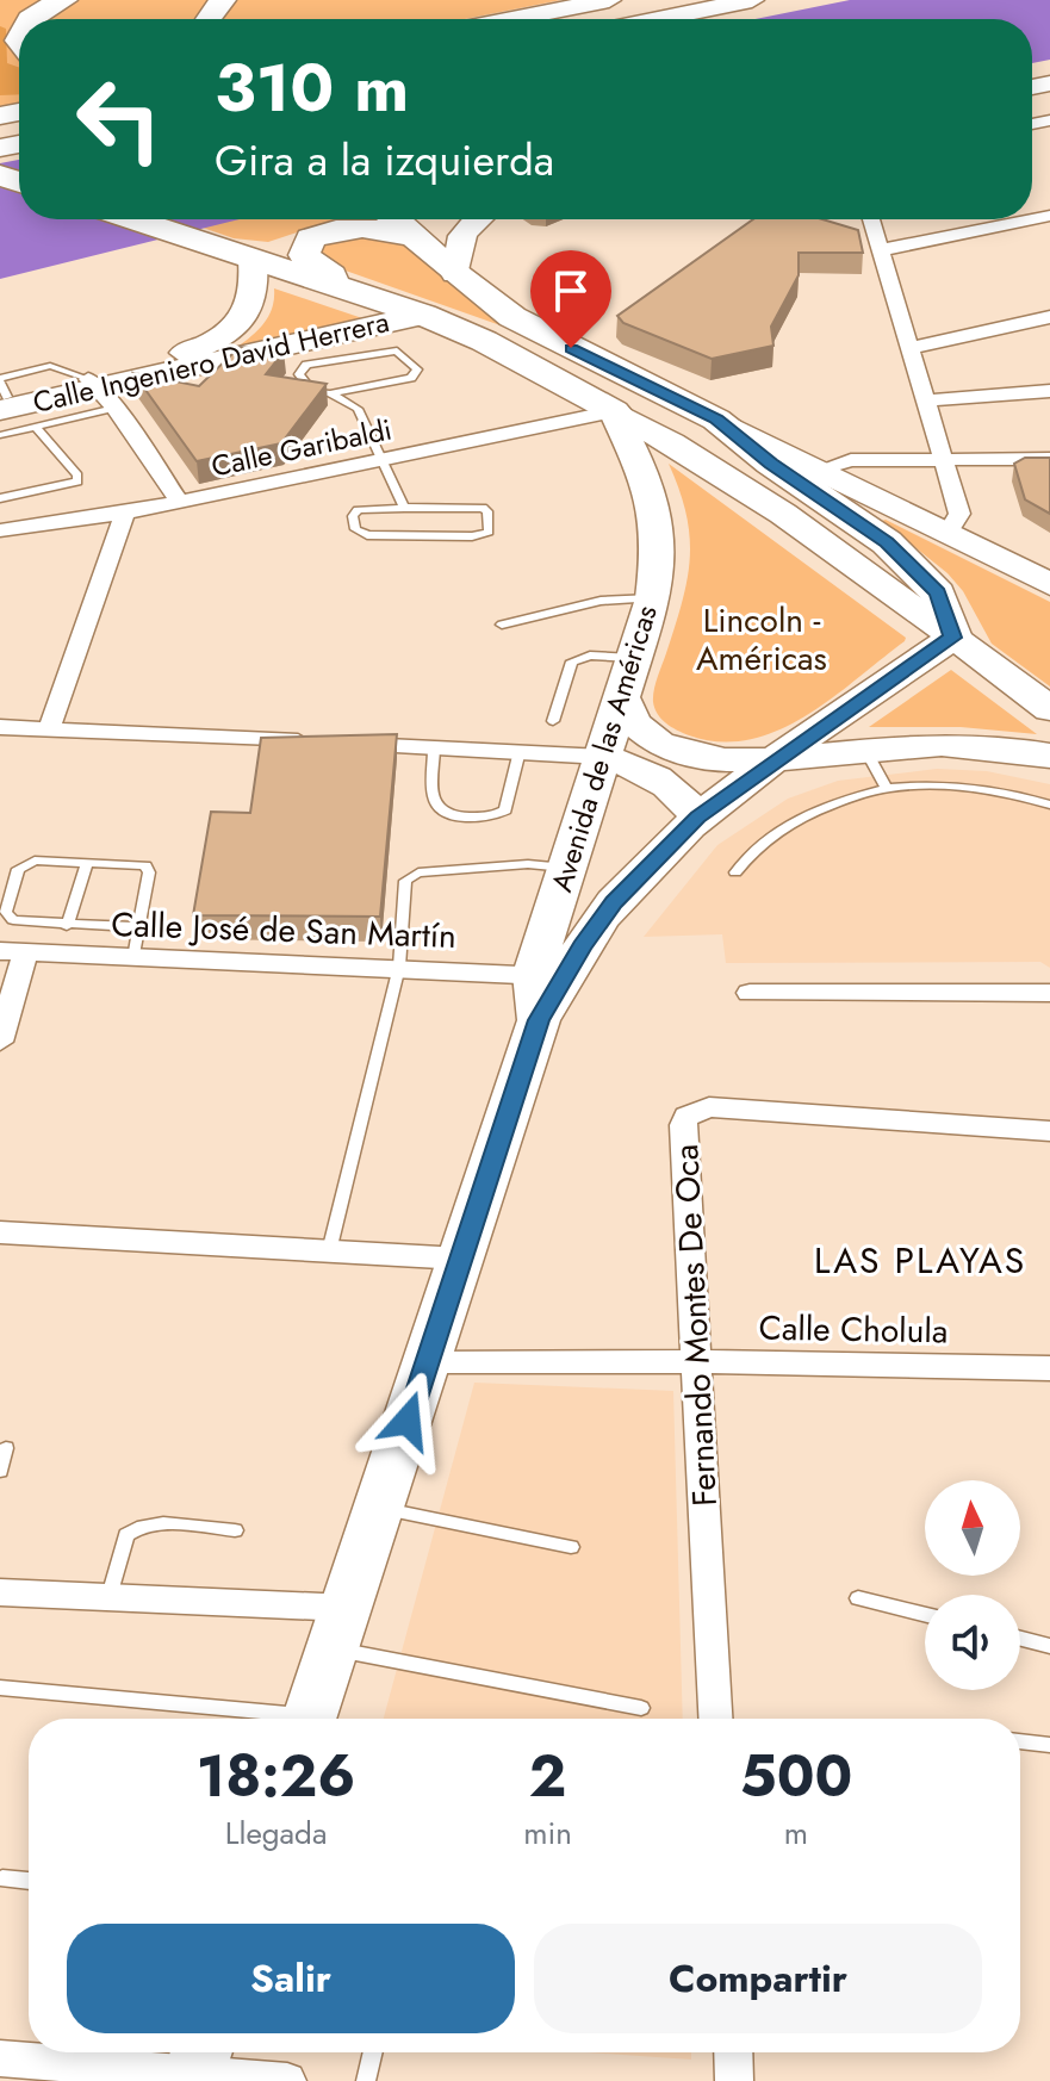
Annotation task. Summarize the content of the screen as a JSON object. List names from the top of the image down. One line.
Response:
{"streets":{"main road":["Calle Ingeniero David Herrera","Avenida de las Américas"],"street":["Calle Garibaldi","Calle José de San Martín","Fernando Montes De Oca","Calle Cholula"]},"crossings":[["Calle Garibaldi","Avenida de las Américas"],["Avenida de las Américas","Calle José de San Martín"],["Avenida de las Américas","Calle Cholula"],["Fernando Montes De Oca","Calle Cholula"]],"districts":["LAS PLAYAS"],"parks":["Lincoln - Américas"],"north":"top","page":{"turn":["310 m","Gira a la izquierda"],"eta":["18:26","Llegada","2","min","500","m"],"buttons":["Salir","Compartir"]}}
